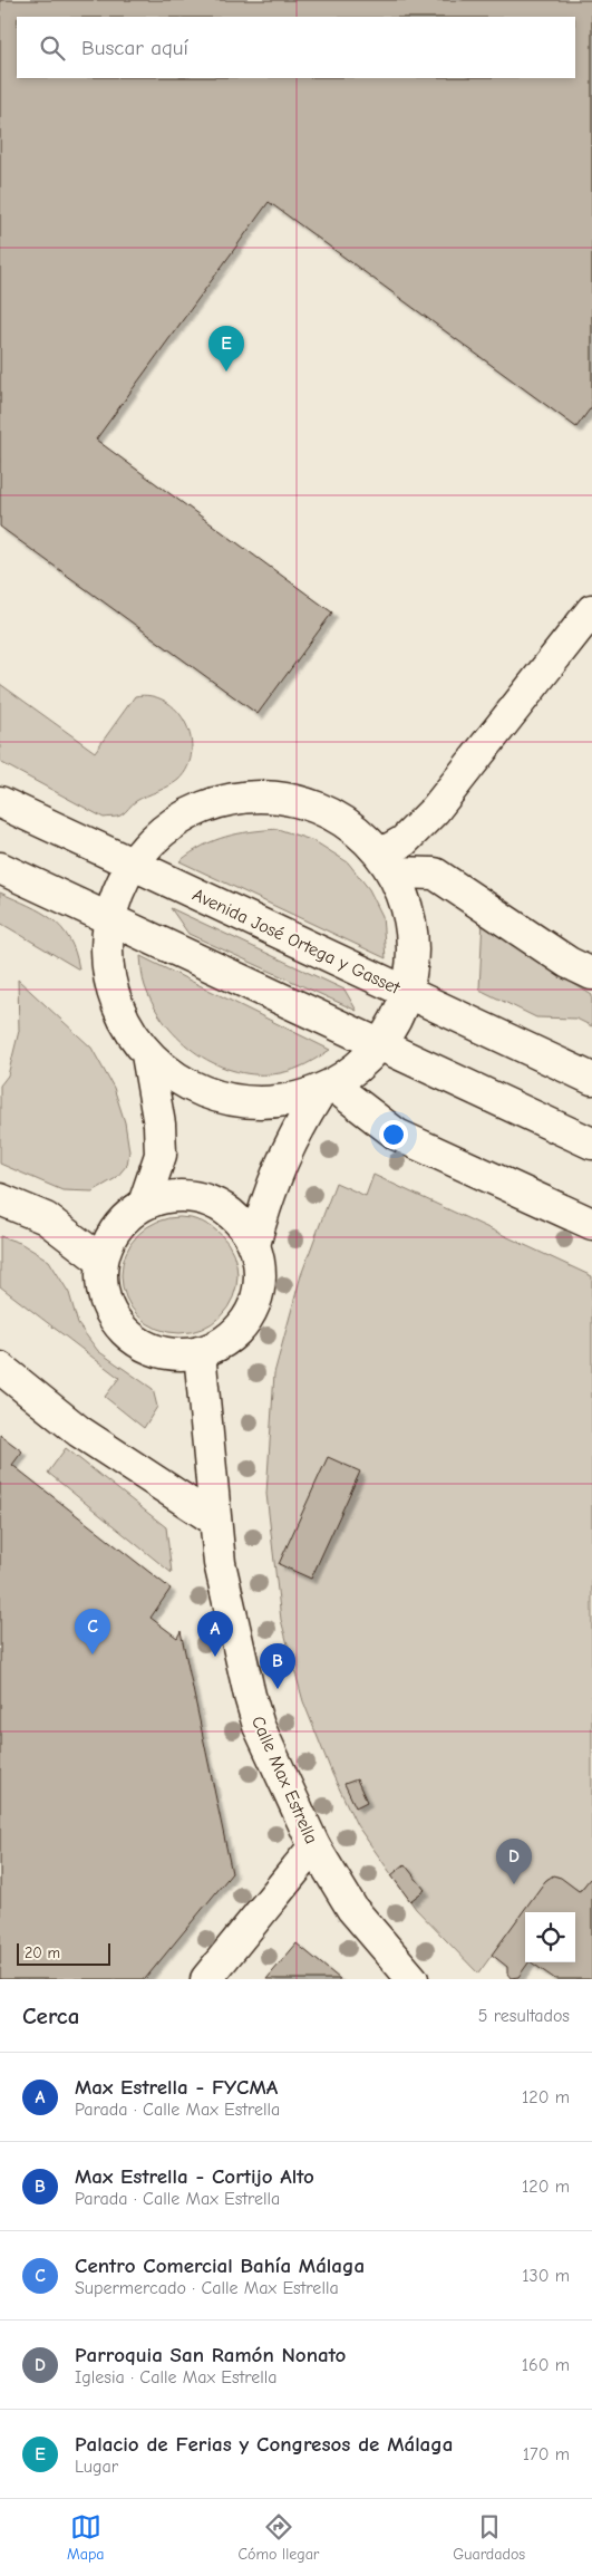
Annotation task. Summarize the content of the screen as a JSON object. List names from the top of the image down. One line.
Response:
{"streets":{"street":["Avenida José Ortega y Gasset","Calle Max Estrella"]},"scale_bar":"20 m","page":{"search":"Buscar aquí","pins":["E","C","A","B","D"],"scale":"20 m","heading":["Cerca","5 resultados"],"list":[{"mark":"A","name":"Max Estrella - FYCMA","note":"Parada · Calle Max Estrella","value":"120 m"},{"mark":"B","name":"Max Estrella - Cortijo Alto","note":"Parada · Calle Max Estrella","value":"120 m"},{"mark":"C","name":"Centro Comercial Bahía Málaga","note":"Supermercado · Calle Max Estrella","value":"130 m"},{"mark":"D","name":"Parroquia San Ramón Nonato","note":"Iglesia · Calle Max Estrella","value":"160 m"},{"mark":"E","name":"Palacio de Ferias y Congresos de Málaga","note":"Lugar","value":"170 m"}],"nav":["Mapa","Cómo llegar","Guardados"]}}
